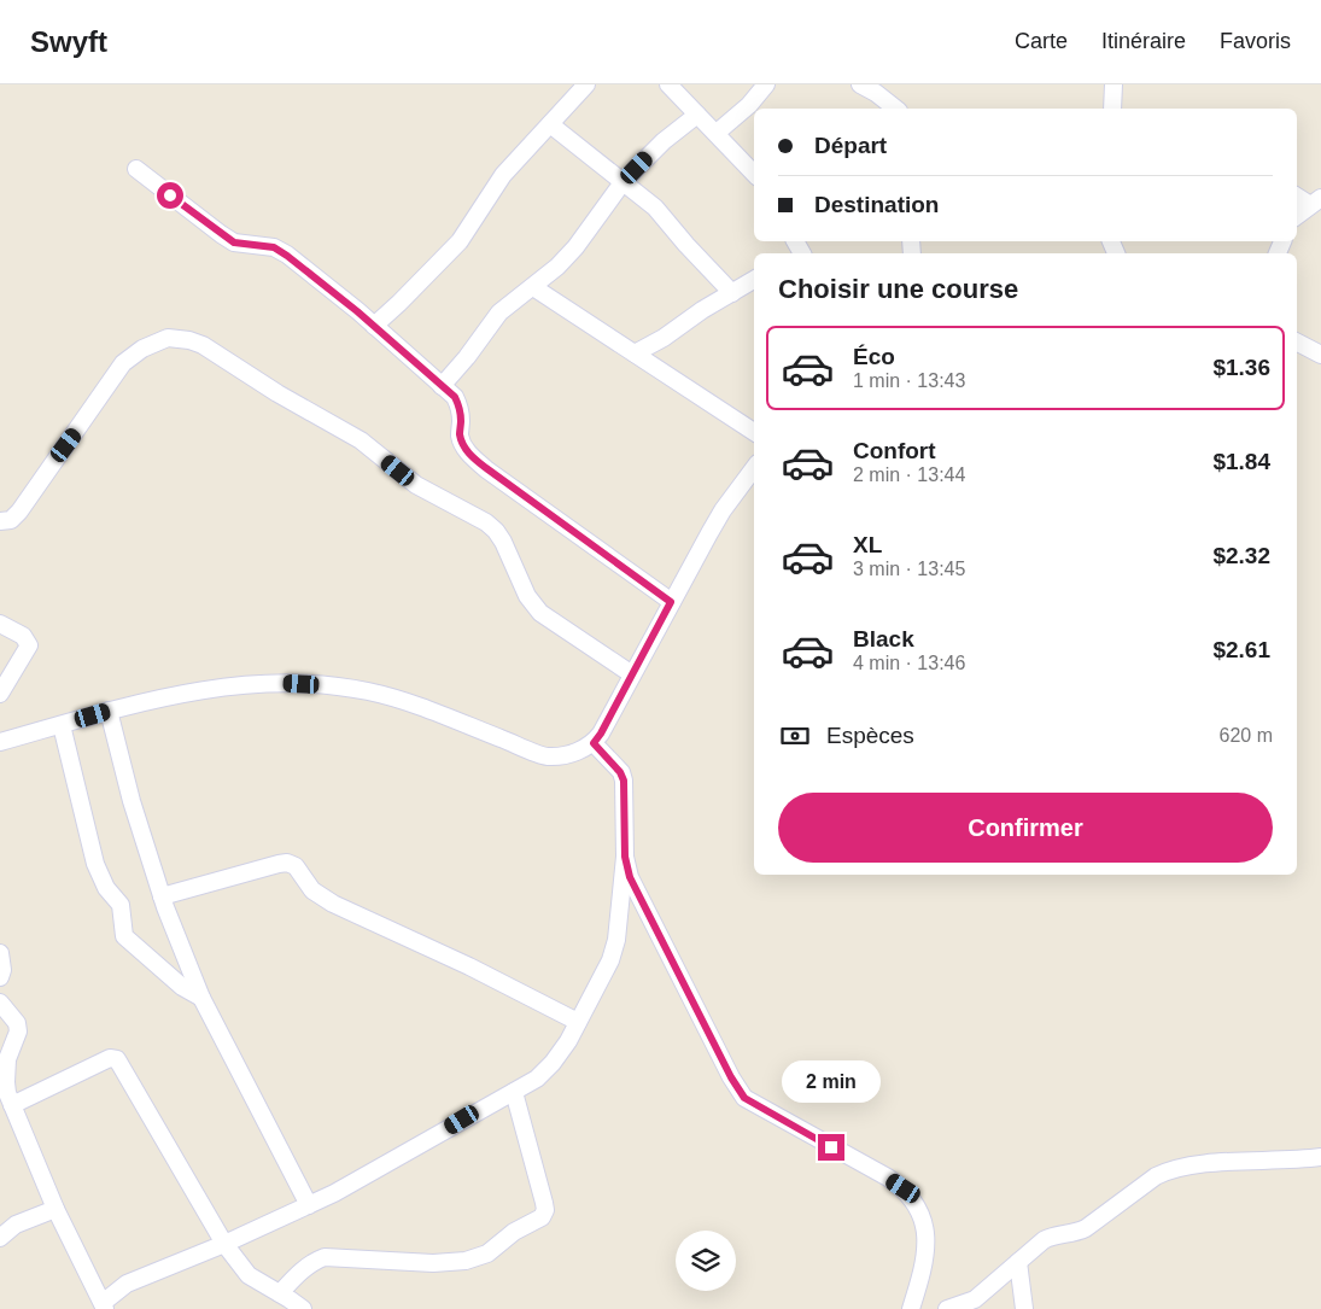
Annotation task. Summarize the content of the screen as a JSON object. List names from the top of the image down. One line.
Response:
{"page":{"header":"Swyft","nav":["Carte","Itinéraire","Favoris"],"banner":["Départ","Destination"],"heading":"Choisir une course","list":[{"name":"Éco","note":"1 min · 13:43","value":"$1.36"},{"name":"Confort","note":"2 min · 13:44","value":"$1.84"},{"name":"XL","note":"3 min · 13:45","value":"$2.32"},{"name":"Black","note":"4 min · 13:46","value":"$2.61"}],"pay":["Espèces","620 m"],"buttons":"Confirmer","bubble":"2 min"}}
